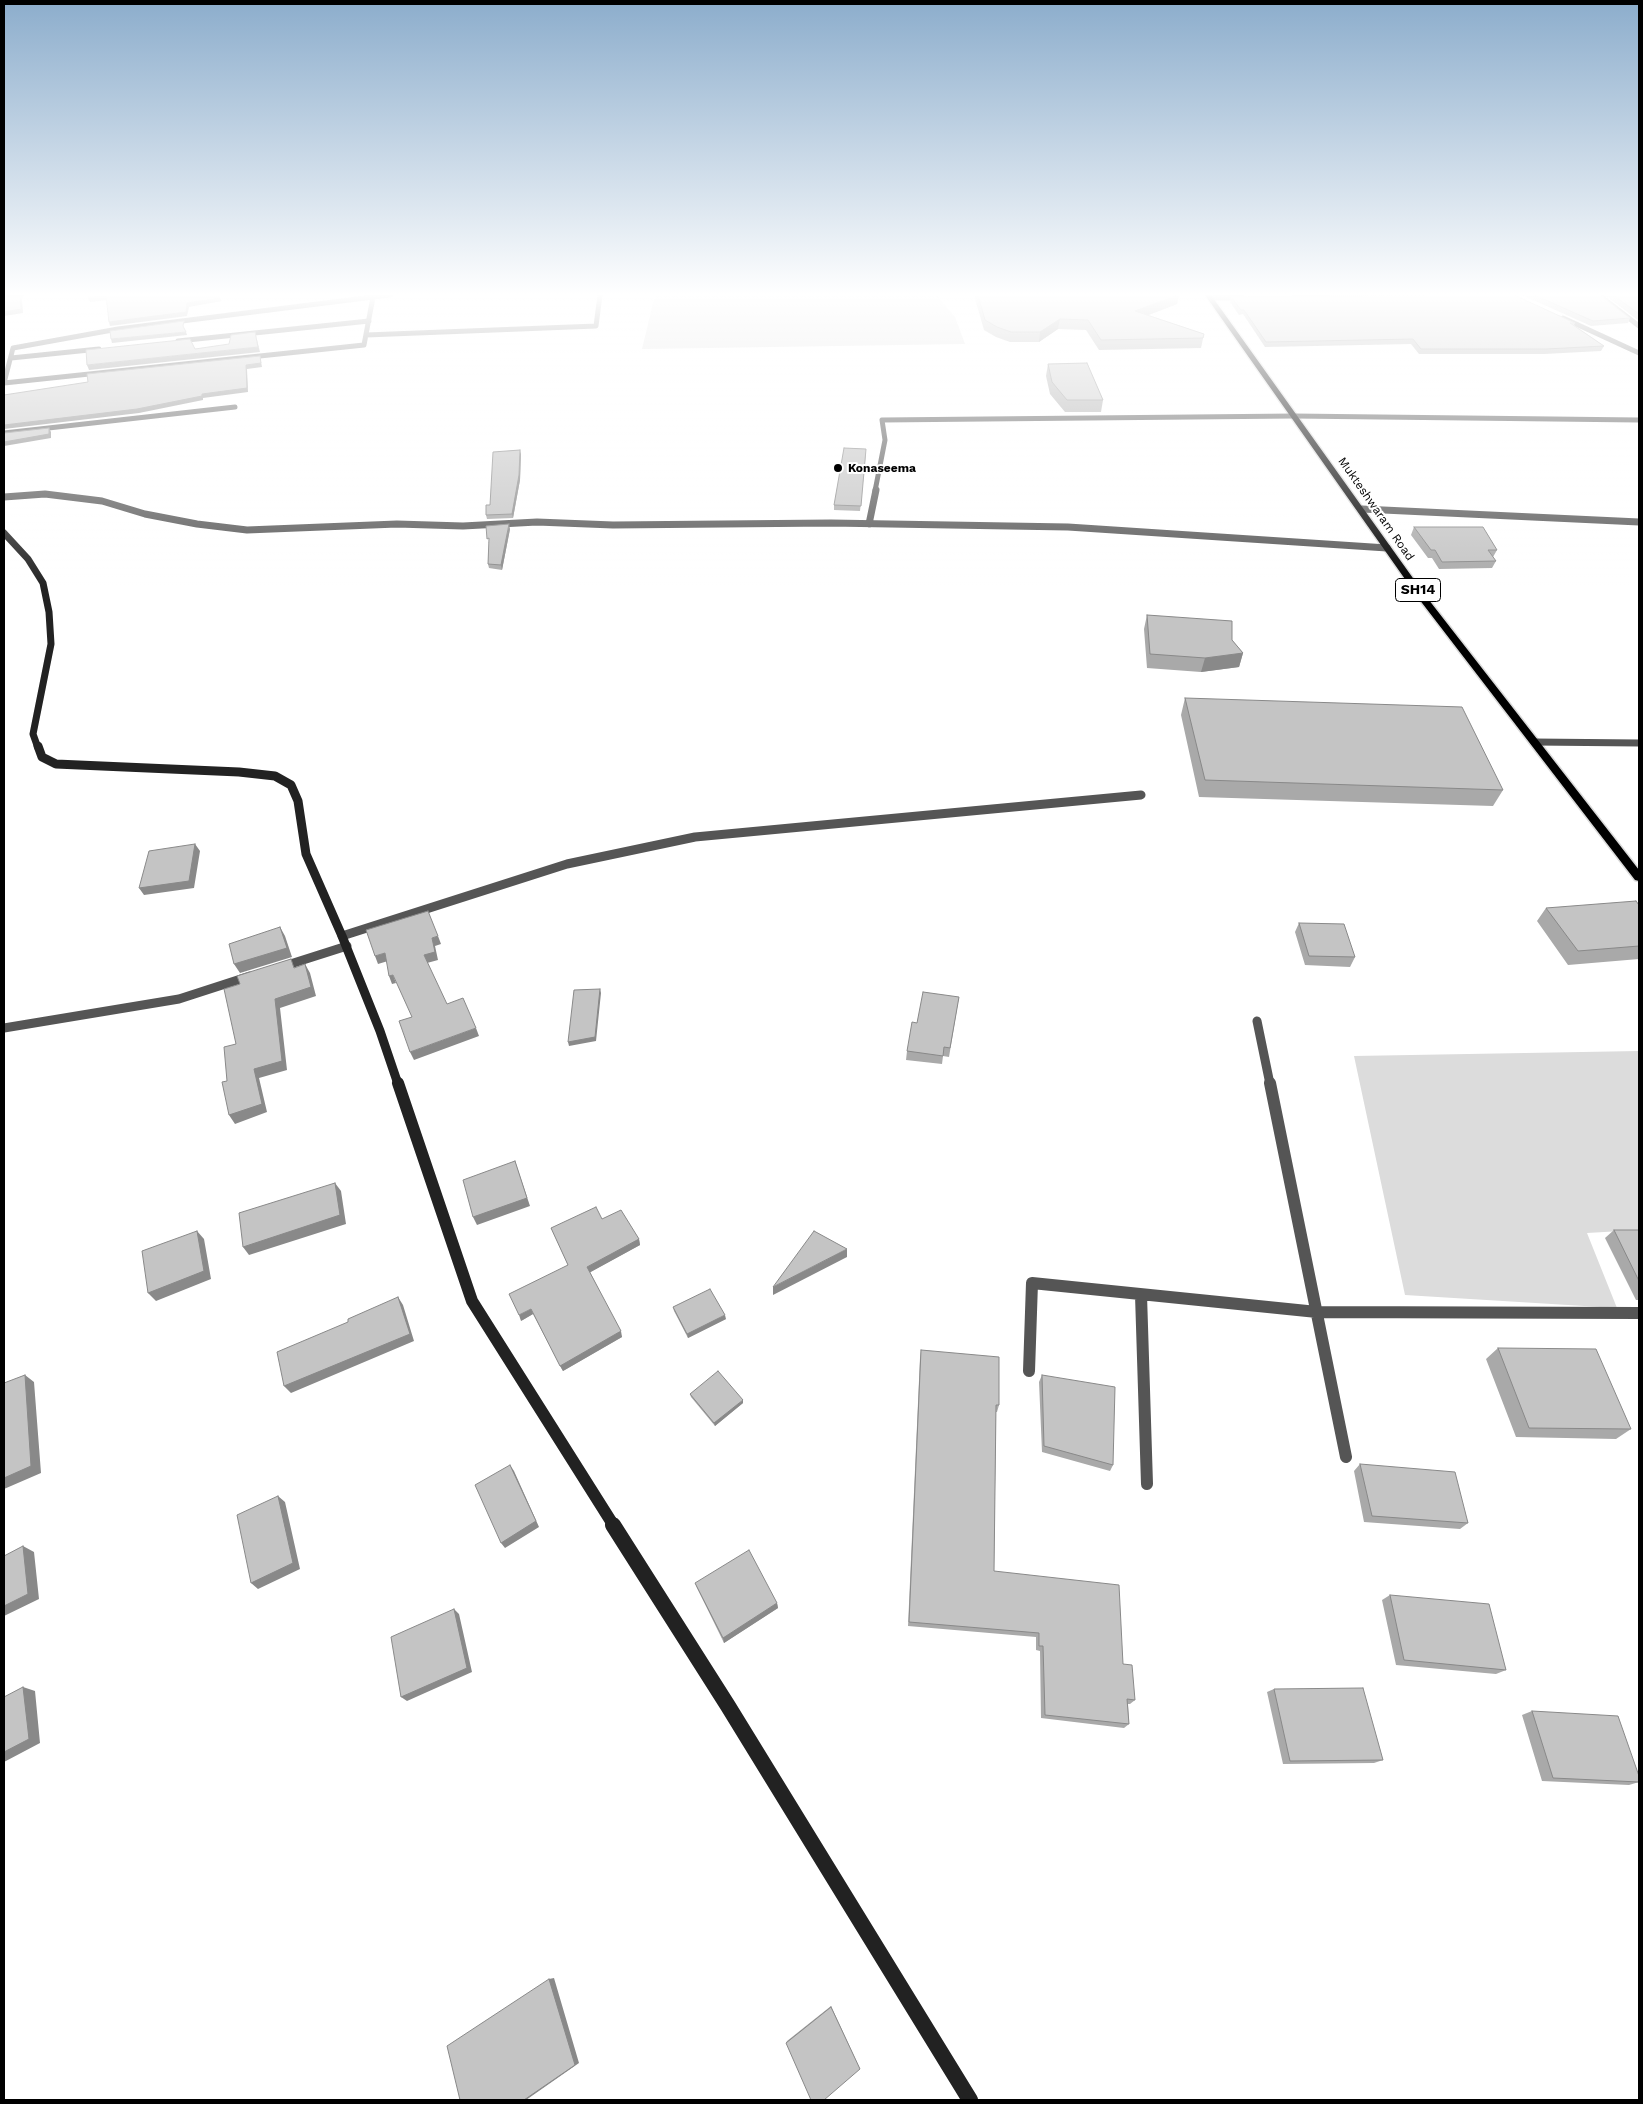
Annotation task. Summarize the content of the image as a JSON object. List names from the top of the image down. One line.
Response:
{"streets":{"main road":["Mukteshwaram Road","SH14"]},"places":["Konaseema"]}
